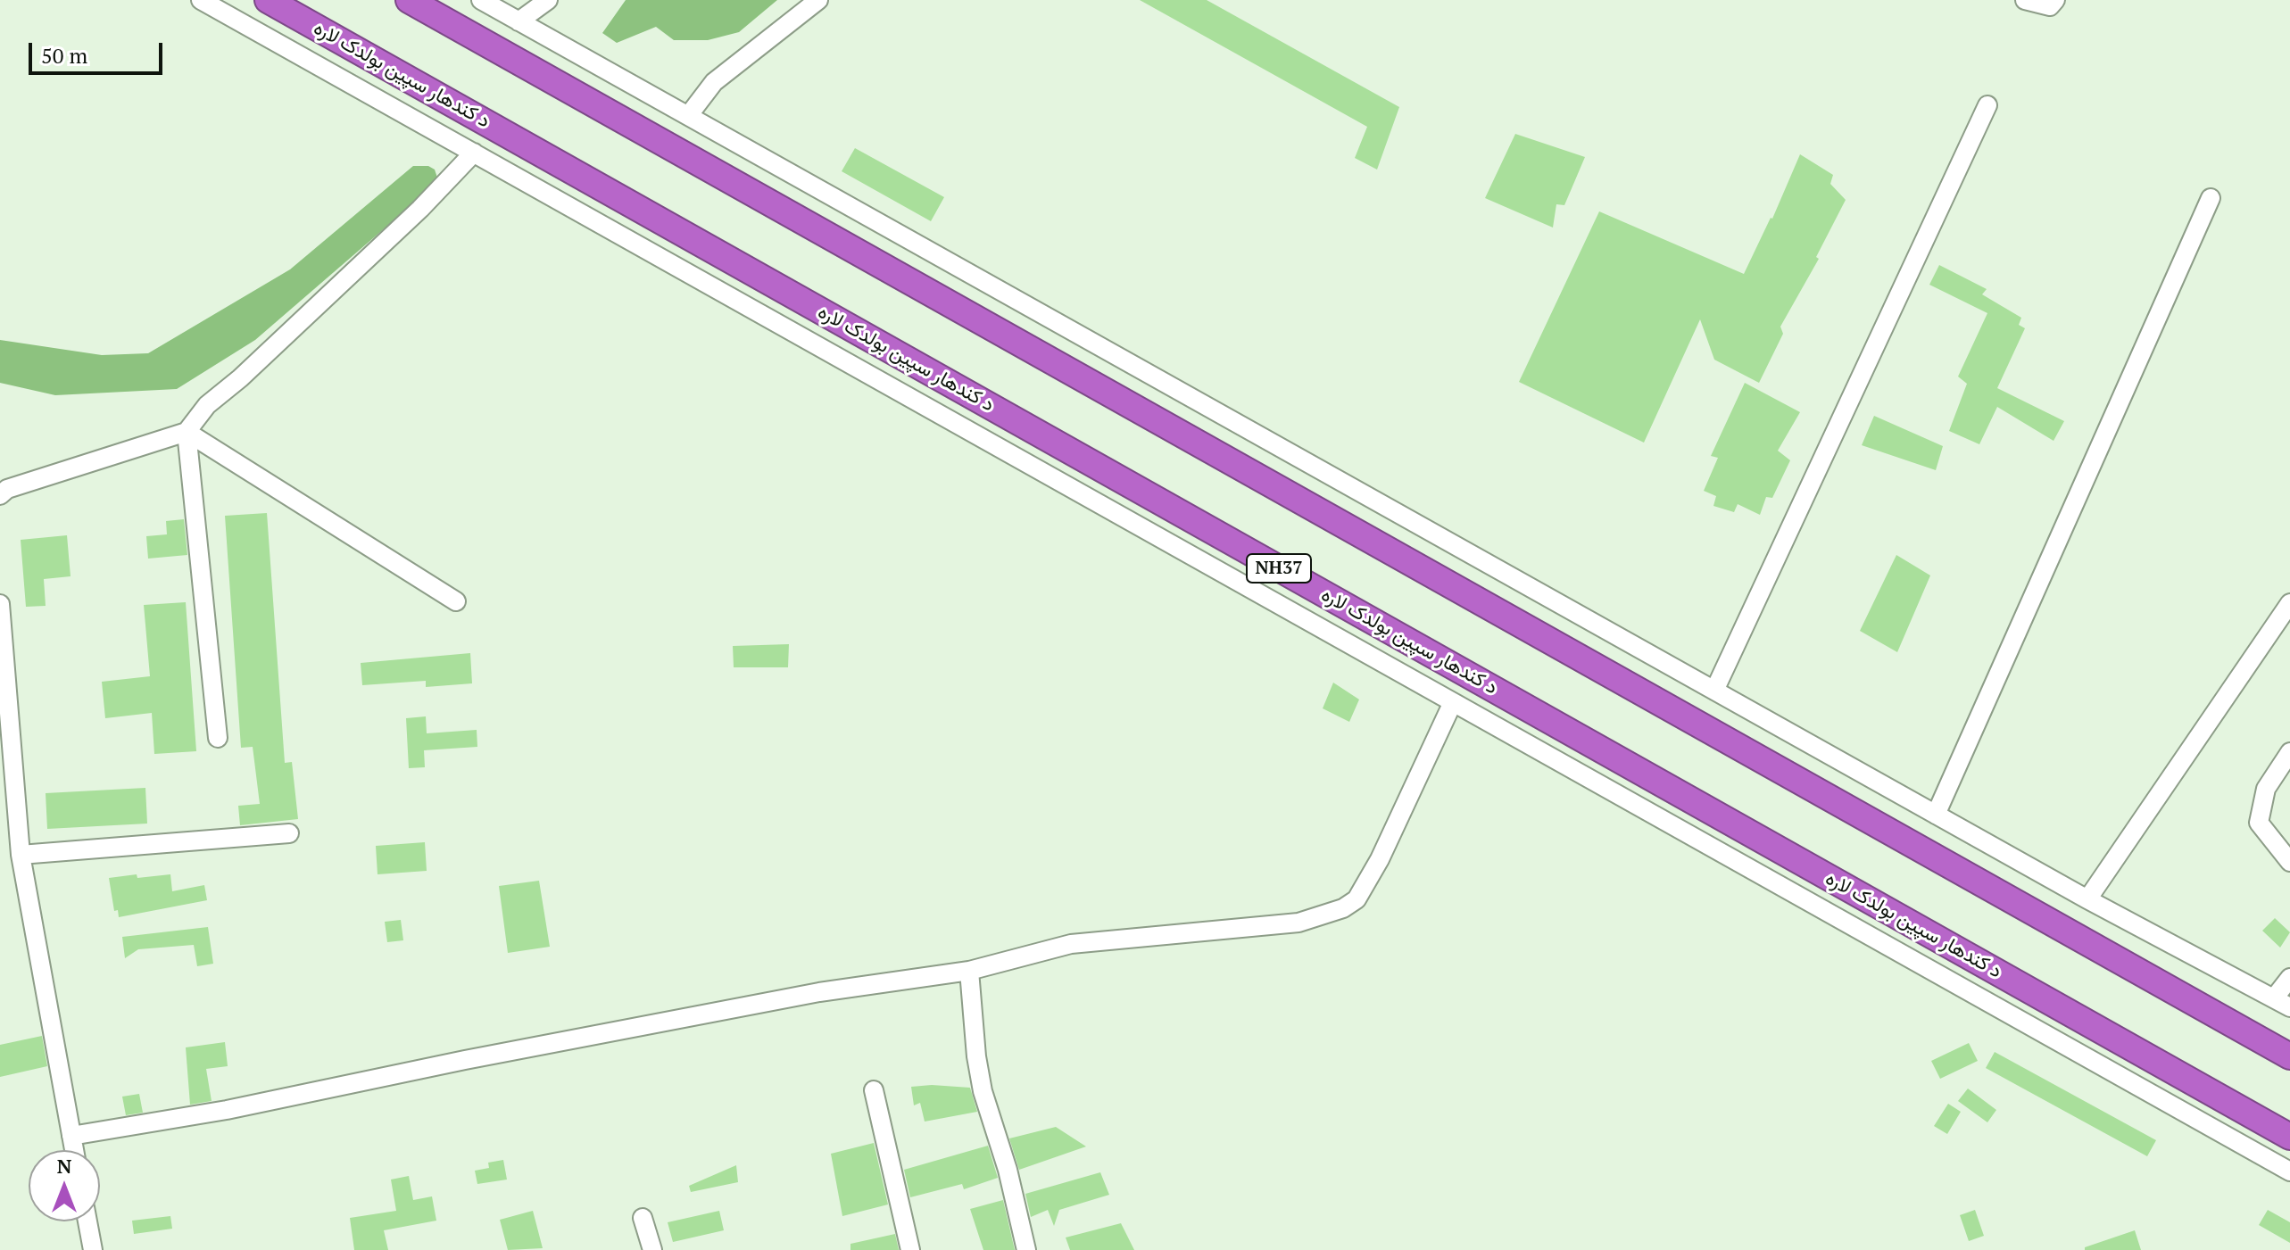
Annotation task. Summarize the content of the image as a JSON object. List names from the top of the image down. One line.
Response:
{"streets":{"highway":["د کندهار سپین بولدک لاره","NH37"]},"scale_bar":"50 m","north":"top"}
